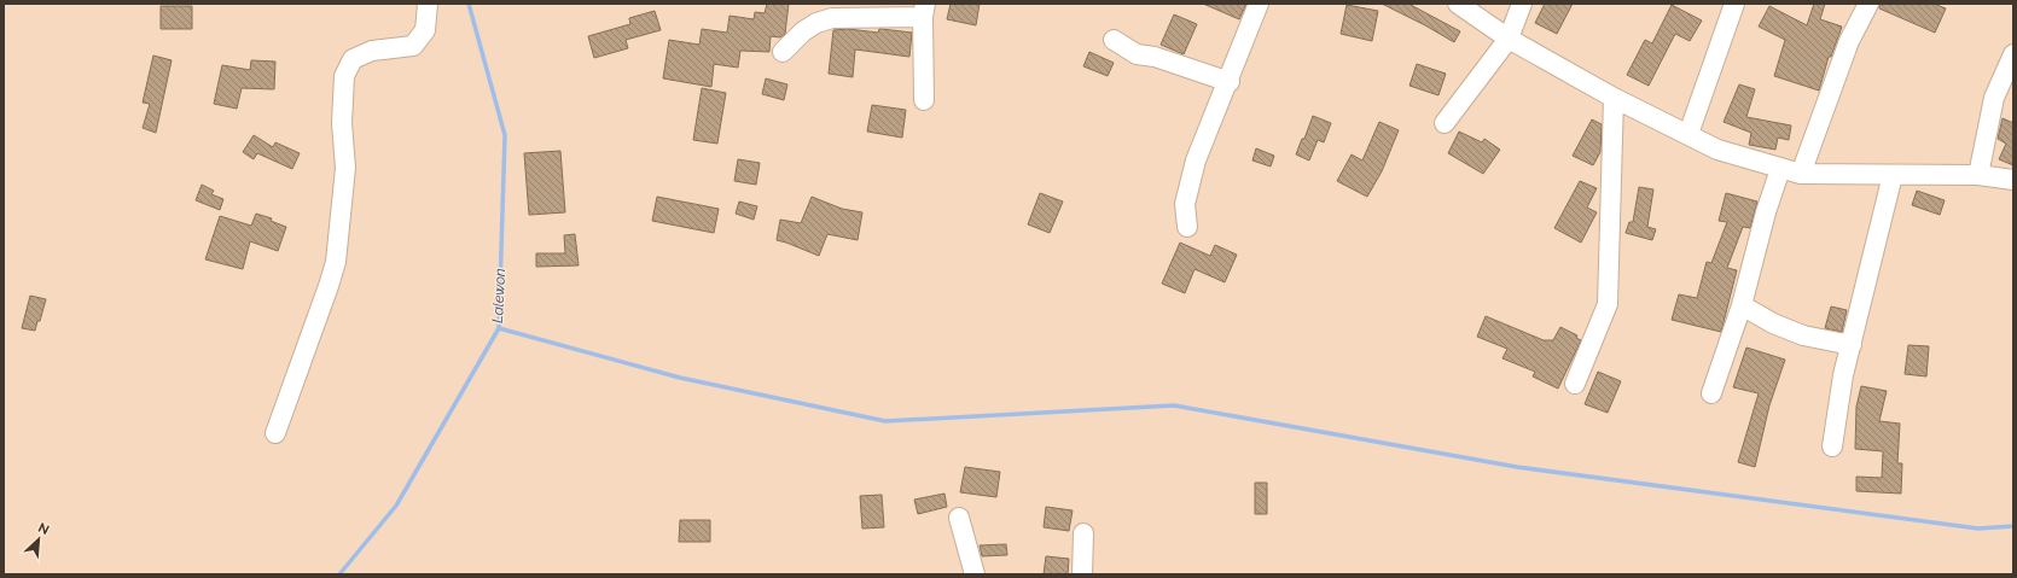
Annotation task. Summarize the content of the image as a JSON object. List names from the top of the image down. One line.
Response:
{"water":["Lalewon"],"north":"top right"}
